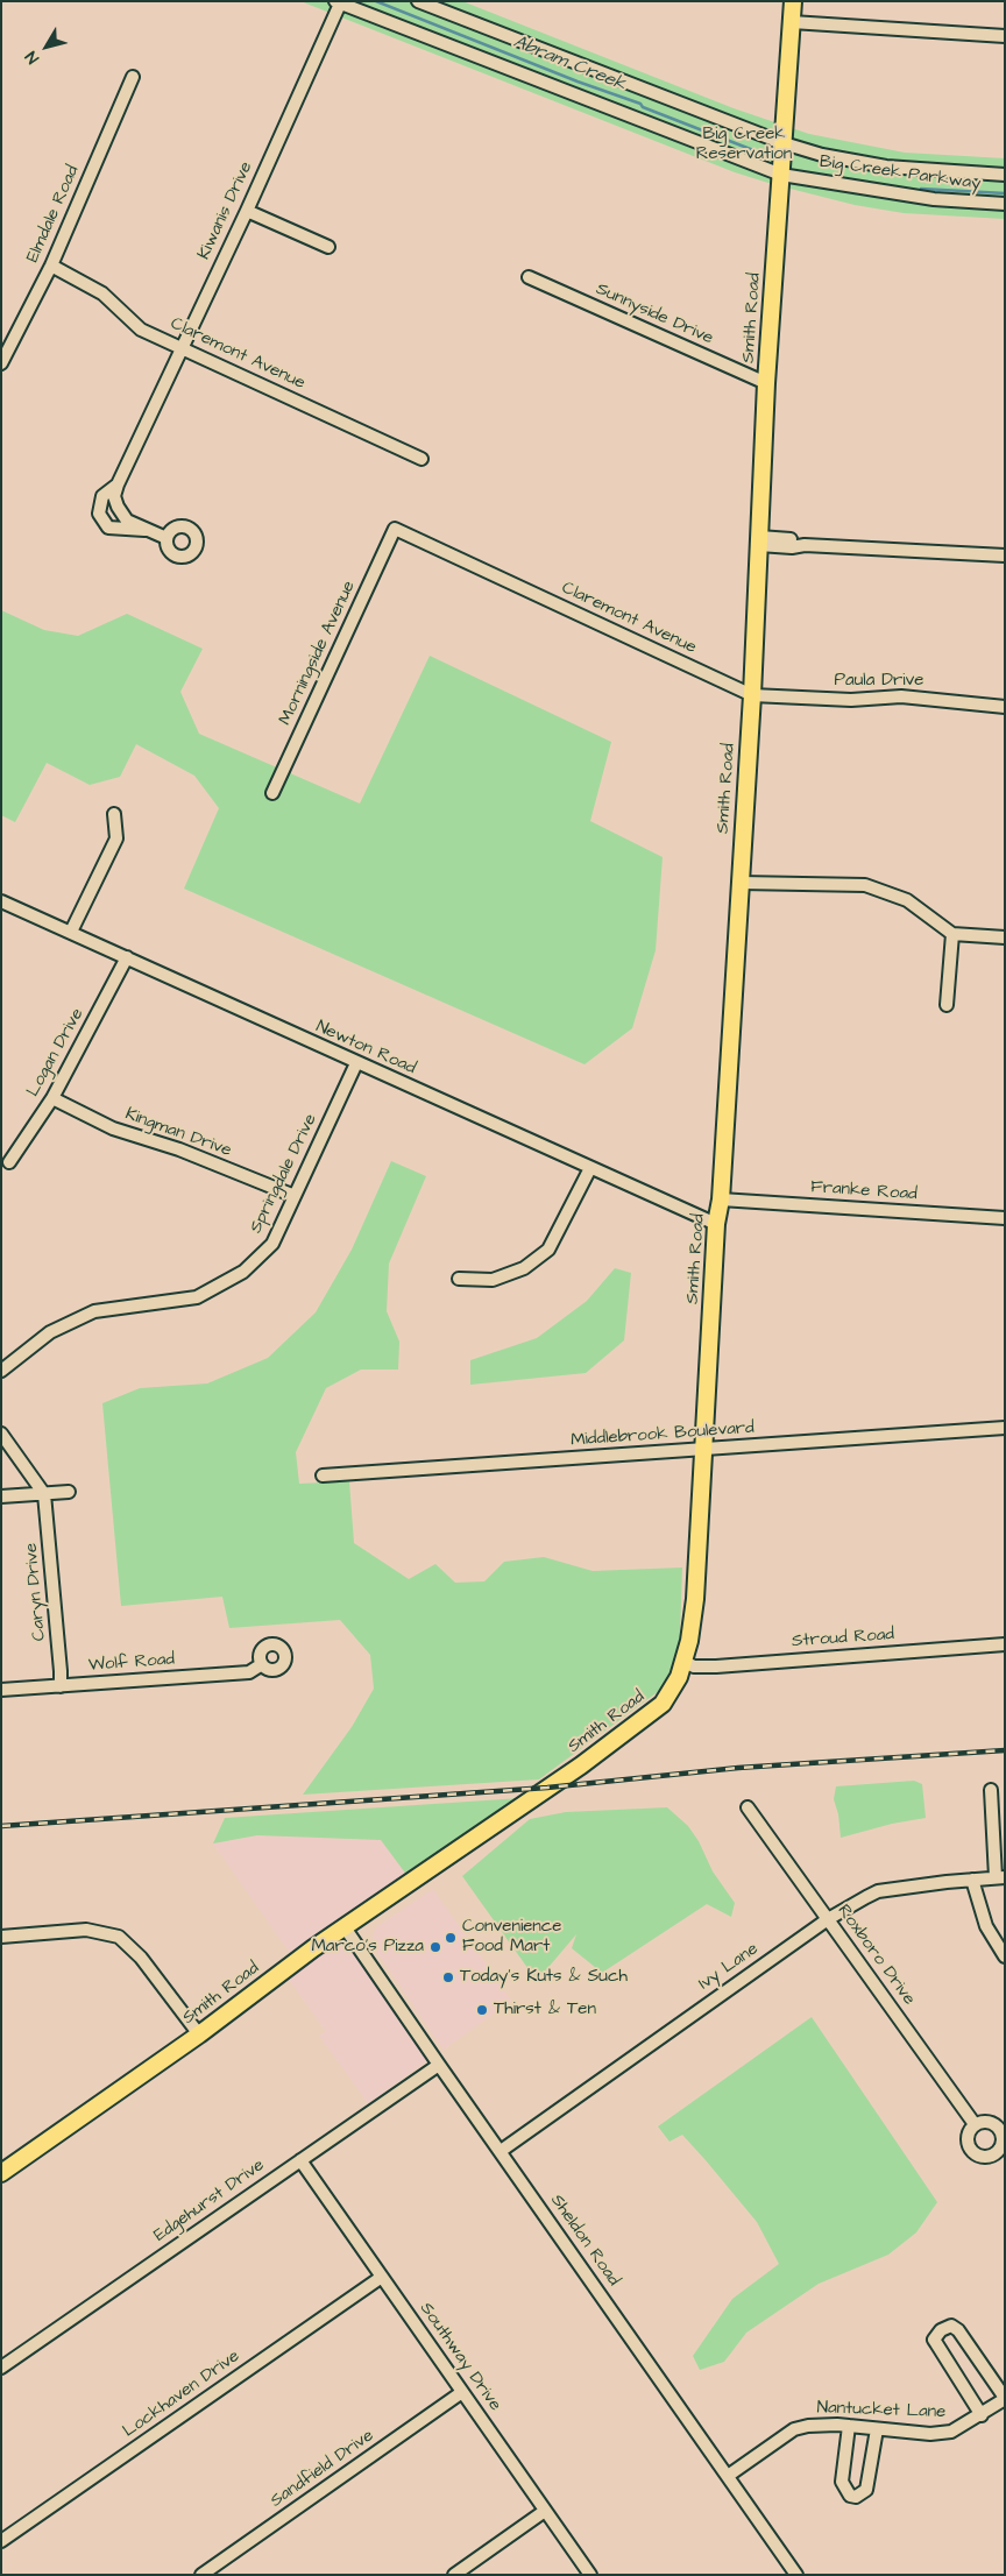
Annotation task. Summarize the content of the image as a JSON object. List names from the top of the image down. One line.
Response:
{"streets":{"main road":["Smith Road"],"street":["Big Creek Parkway","Kiwanis Drive","Elmdale Road","Sunnyside Drive","Claremont Avenue","Morningside Avenue","Paula Drive","Newton Road","Logan Drive","Kingman Drive","Springdale Drive","Franke Road","Middlebrook Boulevard","Caryn Drive","Stroud Road","Wolf Road","Roxboro Drive","Ivy Lane","Edgehurst Drive","Sheldon Road","Southway Drive","Lockhaven Drive","Nantucket Lane","Sandfield Drive"]},"crossings":[["Big Creek Parkway","Kiwanis Drive"],["Big Creek Parkway","Smith Road"],["Kiwanis Drive","Claremont Avenue"],["Elmdale Road","Claremont Avenue"],["Sunnyside Drive","Smith Road"],["Smith Road","Claremont Avenue"],["Smith Road","Paula Drive"],["Smith Road","Newton Road"],["Smith Road","Franke Road"],["Smith Road","Middlebrook Boulevard"],["Smith Road","Stroud Road"],["Smith Road","Sheldon Road"],["Claremont Avenue","Morningside Avenue"],["Claremont Avenue","Paula Drive"],["Newton Road","Logan Drive"],["Newton Road","Springdale Drive"],["Logan Drive","Kingman Drive"],["Kingman Drive","Springdale Drive"],["Caryn Drive","Wolf Road"],["Roxboro Drive","Ivy Lane"],["Ivy Lane","Sheldon Road"],["Edgehurst Drive","Sheldon Road"],["Edgehurst Drive","Southway Drive"],["Sheldon Road","Nantucket Lane"],["Southway Drive","Lockhaven Drive"],["Southway Drive","Sandfield Drive"]],"water":["Abram Creek"],"parks":["Big Creek Reservation"],"places":["Convenience Food Mart","Marco's Pizza","Today's Kuts & Such","Thirst & Ten"],"north":"bottom left"}
